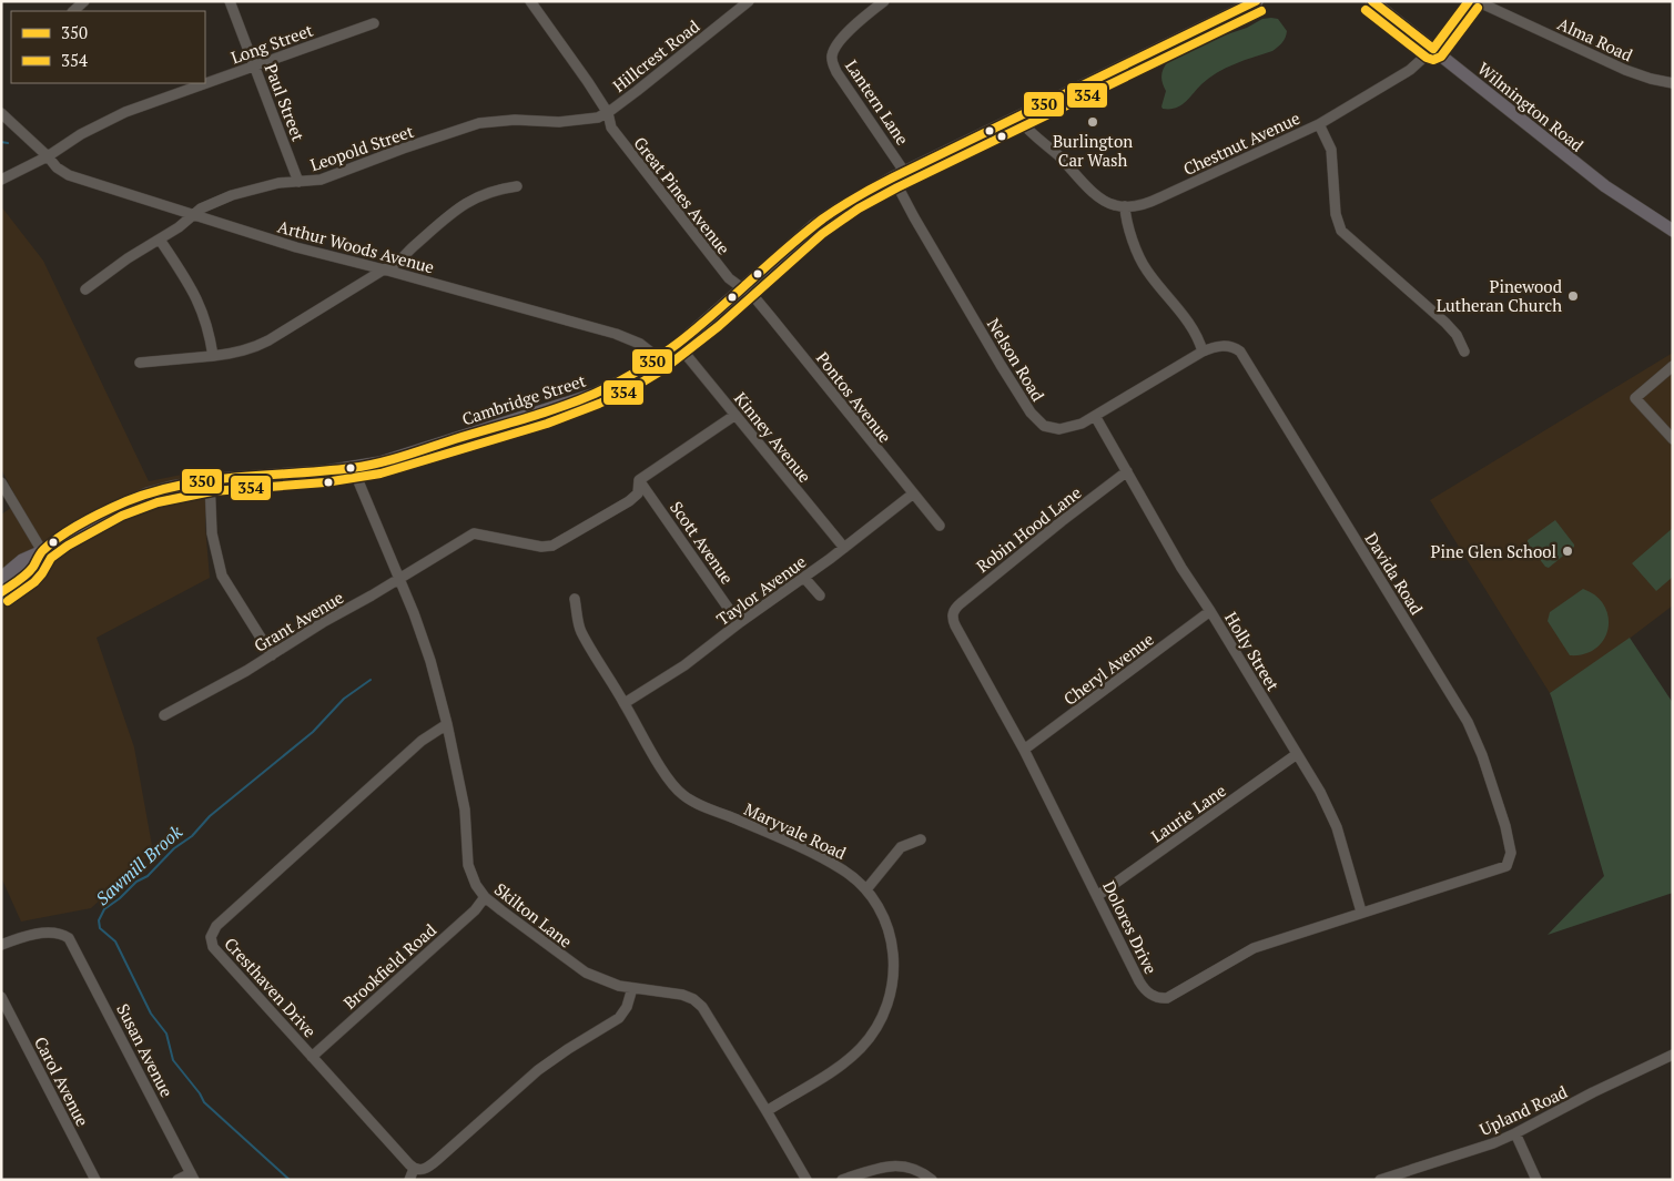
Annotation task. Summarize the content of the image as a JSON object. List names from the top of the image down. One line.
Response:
{"streets":{"main road":["Wilmington Road","Cambridge Street"],"street":["Alma Road","Long Street","Hillcrest Road","Paul Street","Lantern Lane","Chestnut Avenue","Leopold Street","Great Pines Avenue","Arthur Woods Avenue","Nelson Road","Pontos Avenue","Kinney Avenue","Robin Hood Lane","Scott Avenue","Davida Road","Taylor Avenue","Grant Avenue","Holly Street","Cheryl Avenue","Laurie Lane","Maryvale Road","Skilton Lane","Dolores Drive","Brookfield Road","Cresthaven Drive","Susan Avenue","Carol Avenue","Upland Road"]},"crossings":[["Long Street","Paul Street"],["Long Street","Arthur Woods Avenue"],["Hillcrest Road","Leopold Street"],["Hillcrest Road","Great Pines Avenue"],["Paul Street","Leopold Street"],["Lantern Lane","Nelson Road"],["Lantern Lane","Cambridge Street"],["Wilmington Road","Chestnut Avenue"],["Leopold Street","Great Pines Avenue"],["Leopold Street","Arthur Woods Avenue"],["Great Pines Avenue","Pontos Avenue"],["Great Pines Avenue","Cambridge Street"],["Arthur Woods Avenue","Cambridge Street"],["Nelson Road","Cambridge Street"],["Nelson Road","Davida Road"],["Nelson Road","Holly Street"],["Pontos Avenue","Cambridge Street"],["Pontos Avenue","Taylor Avenue"],["Cambridge Street","Kinney Avenue"],["Cambridge Street","Skilton Lane"],["Kinney Avenue","Taylor Avenue"],["Robin Hood Lane","Holly Street"],["Robin Hood Lane","Dolores Drive"],["Scott Avenue","Taylor Avenue"],["Scott Avenue","Grant Avenue"],["Davida Road","Dolores Drive"],["Taylor Avenue","Maryvale Road"],["Grant Avenue","Skilton Lane"],["Holly Street","Cheryl Avenue"],["Holly Street","Laurie Lane"],["Holly Street","Dolores Drive"],["Cheryl Avenue","Dolores Drive"],["Laurie Lane","Dolores Drive"],["Maryvale Road","Skilton Lane"],["Skilton Lane","Brookfield Road"],["Skilton Lane","Cresthaven Drive"],["Brookfield Road","Cresthaven Drive"]],"water":["Sawmill Brook"],"places":["Burlington Car Wash","Pinewood Lutheran Church","Pine Glen School"],"lines":["transit line 350","transit line 354"],"legend":["350","354"]}
